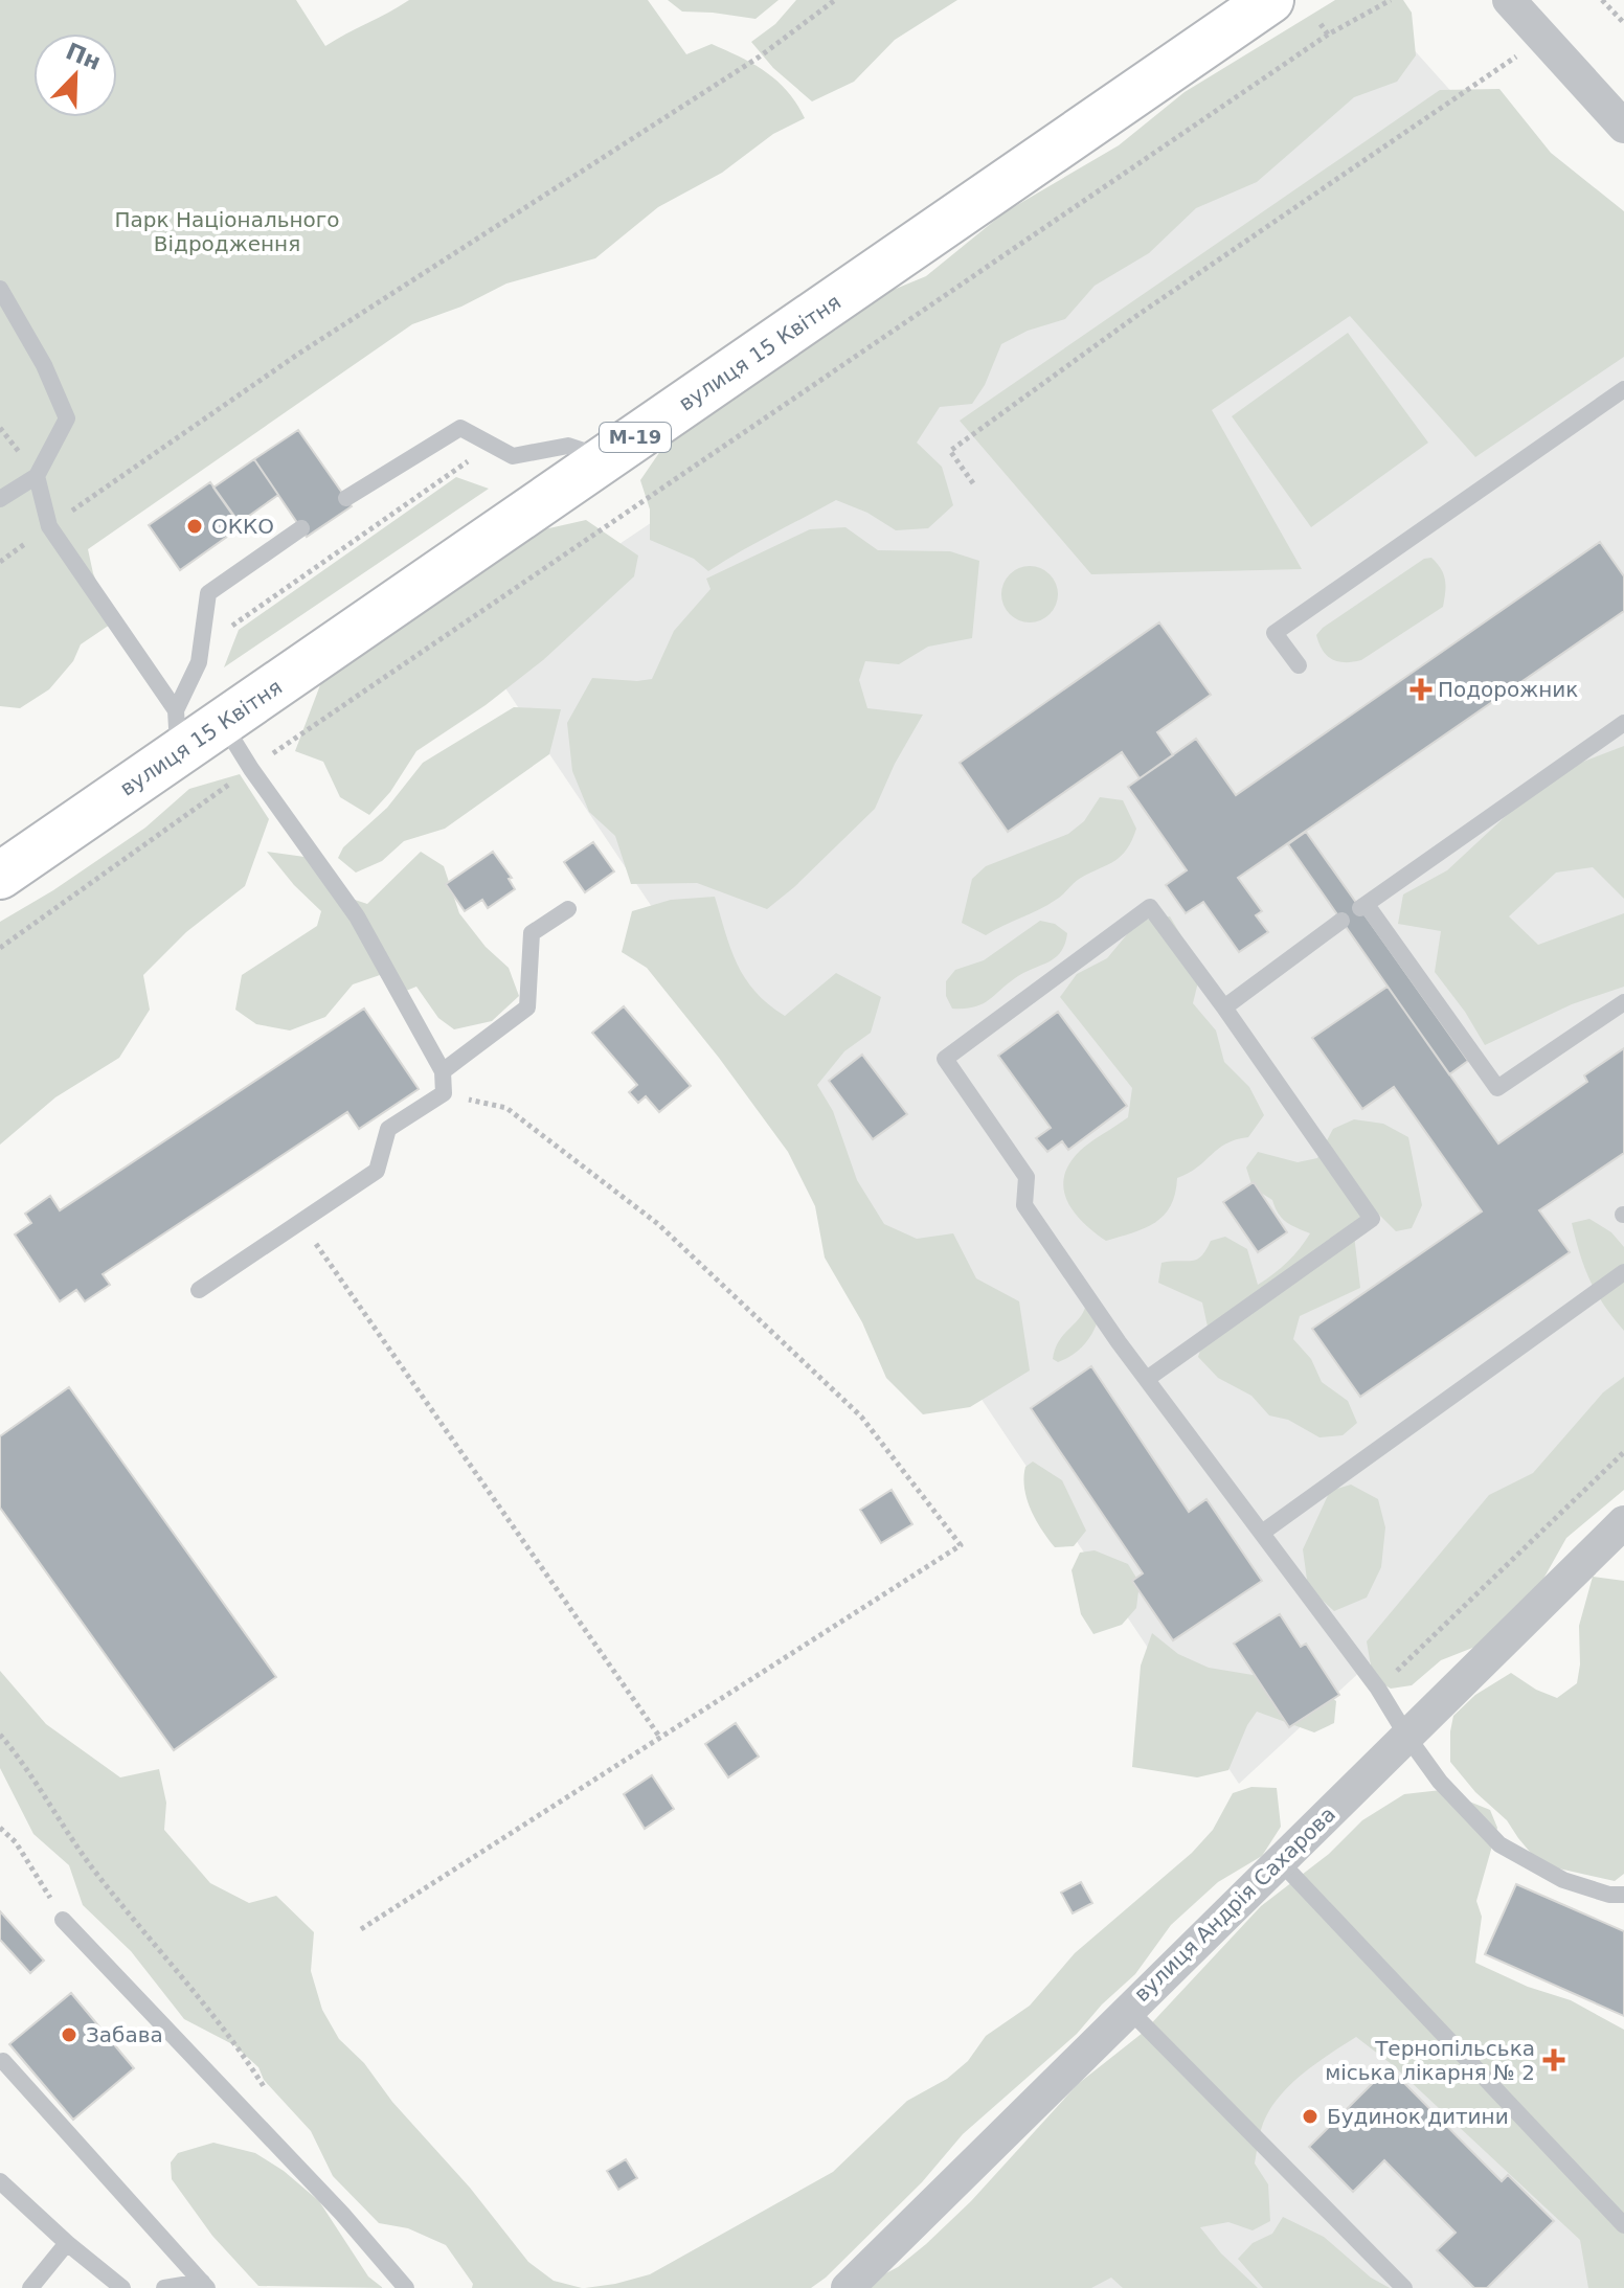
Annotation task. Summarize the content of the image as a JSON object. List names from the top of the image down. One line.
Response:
{"streets":{"highway":["вулиця 15 Квітня","М-19"],"street":["вулиця Андрія Сахарова"]},"parks":["Парк Національного Відродження"],"places":{"other":["ОККО","Забава","Будинок дитини"],"health":["Подорожник","Тернопільська міська лікарня № 2"]},"north":"top right"}
